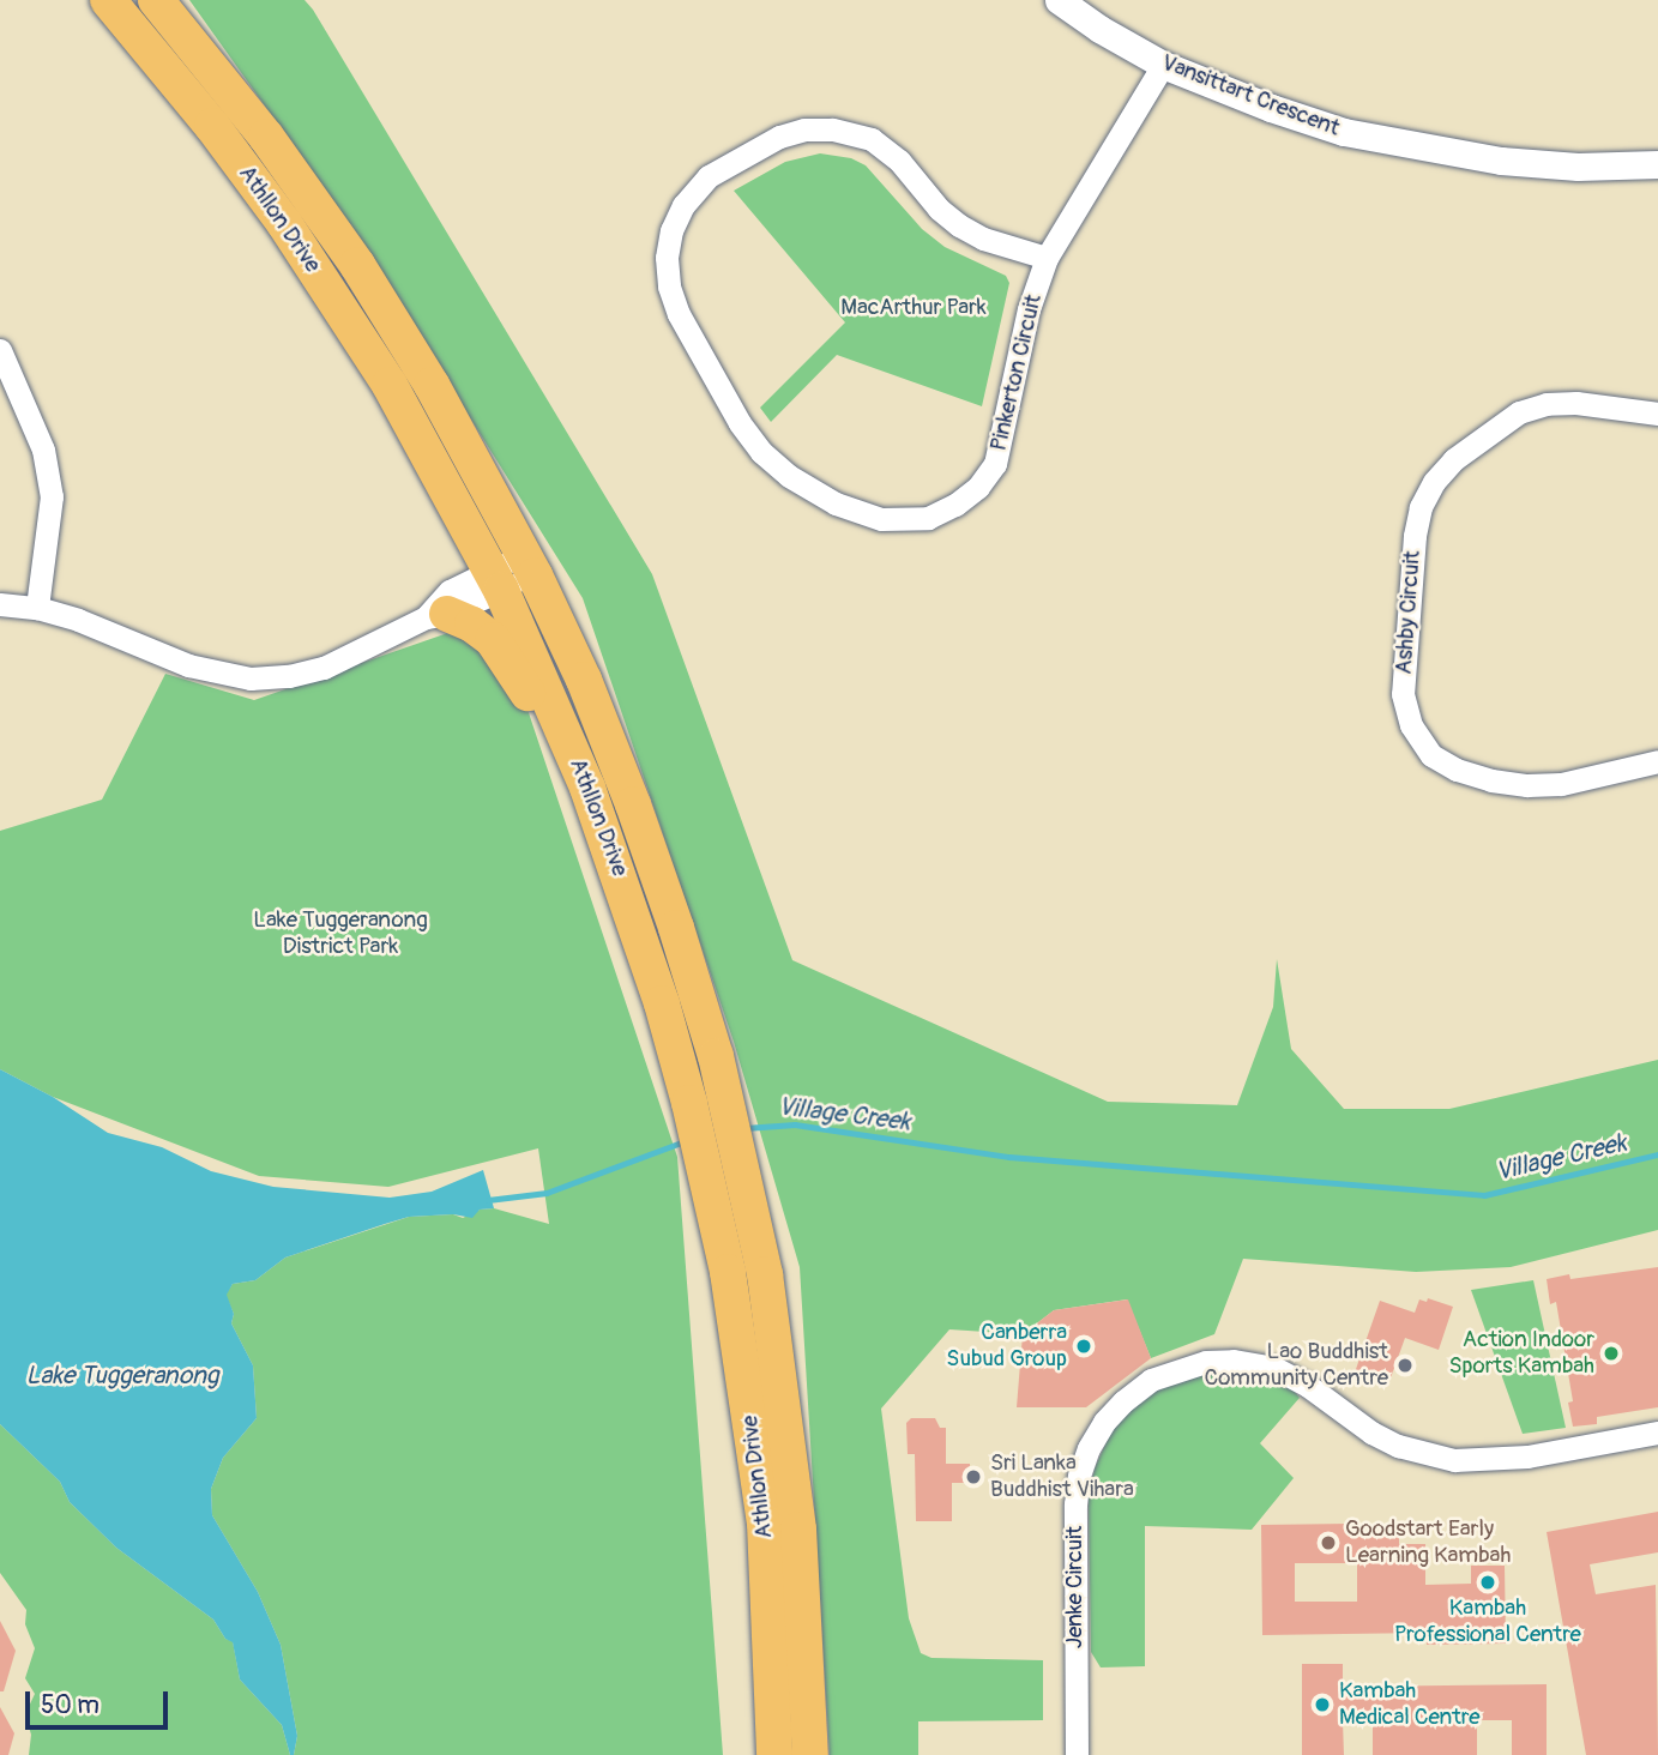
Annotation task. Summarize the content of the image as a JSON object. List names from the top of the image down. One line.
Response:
{"streets":{"main road":["Athllon Drive"],"street":["Vansittart Crescent","Pinkerton Circuit","Ashby Circuit","Jenke Circuit"]},"crossings":[["Vansittart Crescent","Pinkerton Circuit"]],"water":["Village Creek","Lake Tuggeranong"],"parks":["MacArthur Park","Lake Tuggeranong District Park"],"places":["Canberra Subud Group","Action Indoor Sports Kambah","Lao Buddhist Community Centre","Sri Lanka Buddhist Vihara","Goodstart Early Learning Kambah","Kambah Professional Centre","Kambah Medical Centre"],"scale_bar":"50 m"}
